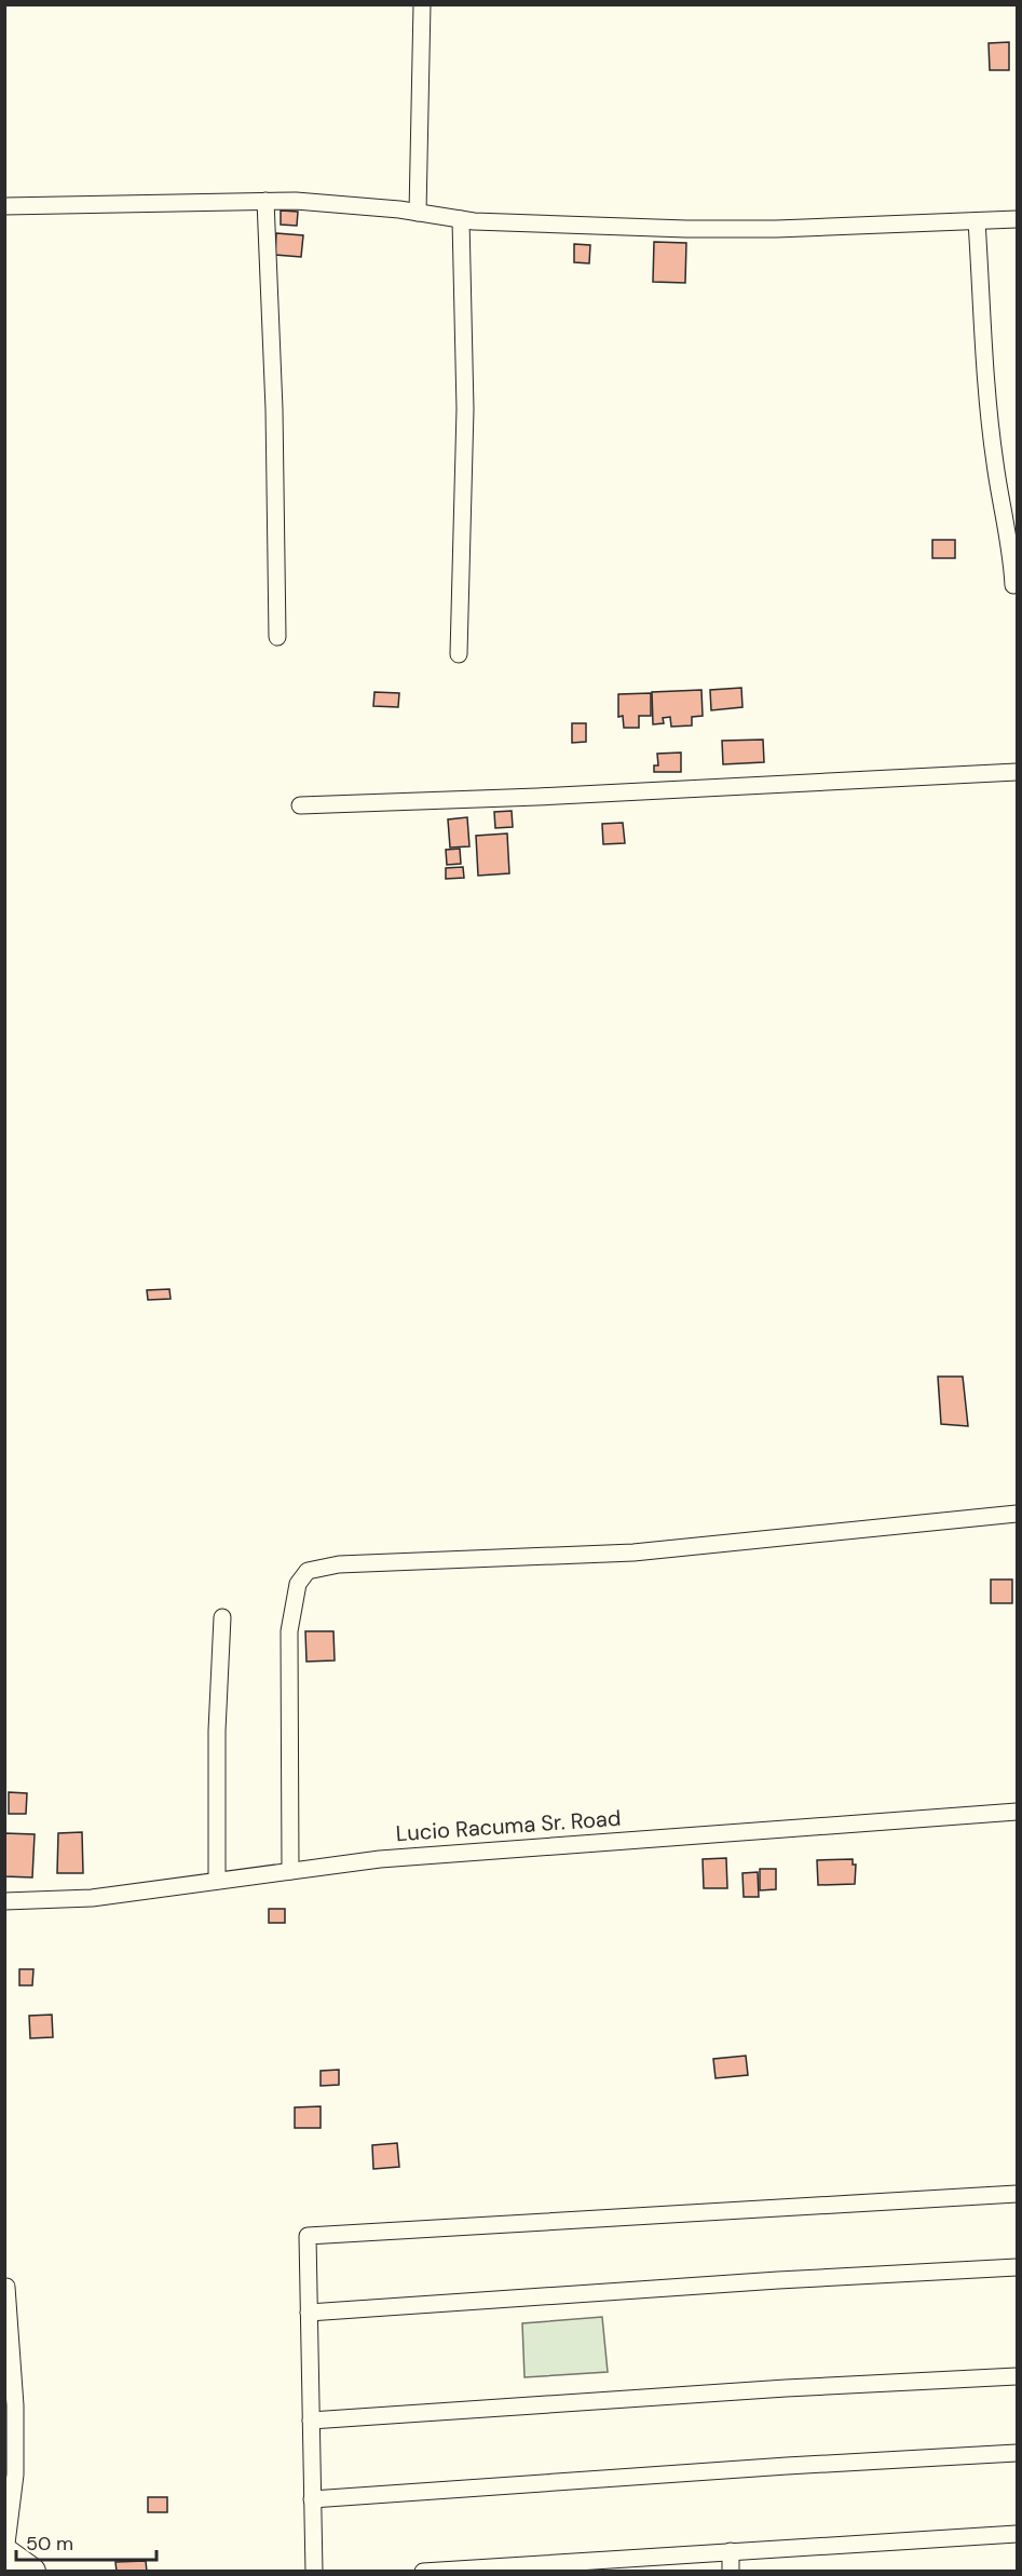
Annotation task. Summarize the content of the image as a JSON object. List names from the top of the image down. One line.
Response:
{"streets":{"street":["Lucio Racuma Sr. Road"]},"scale_bar":"50 m"}
